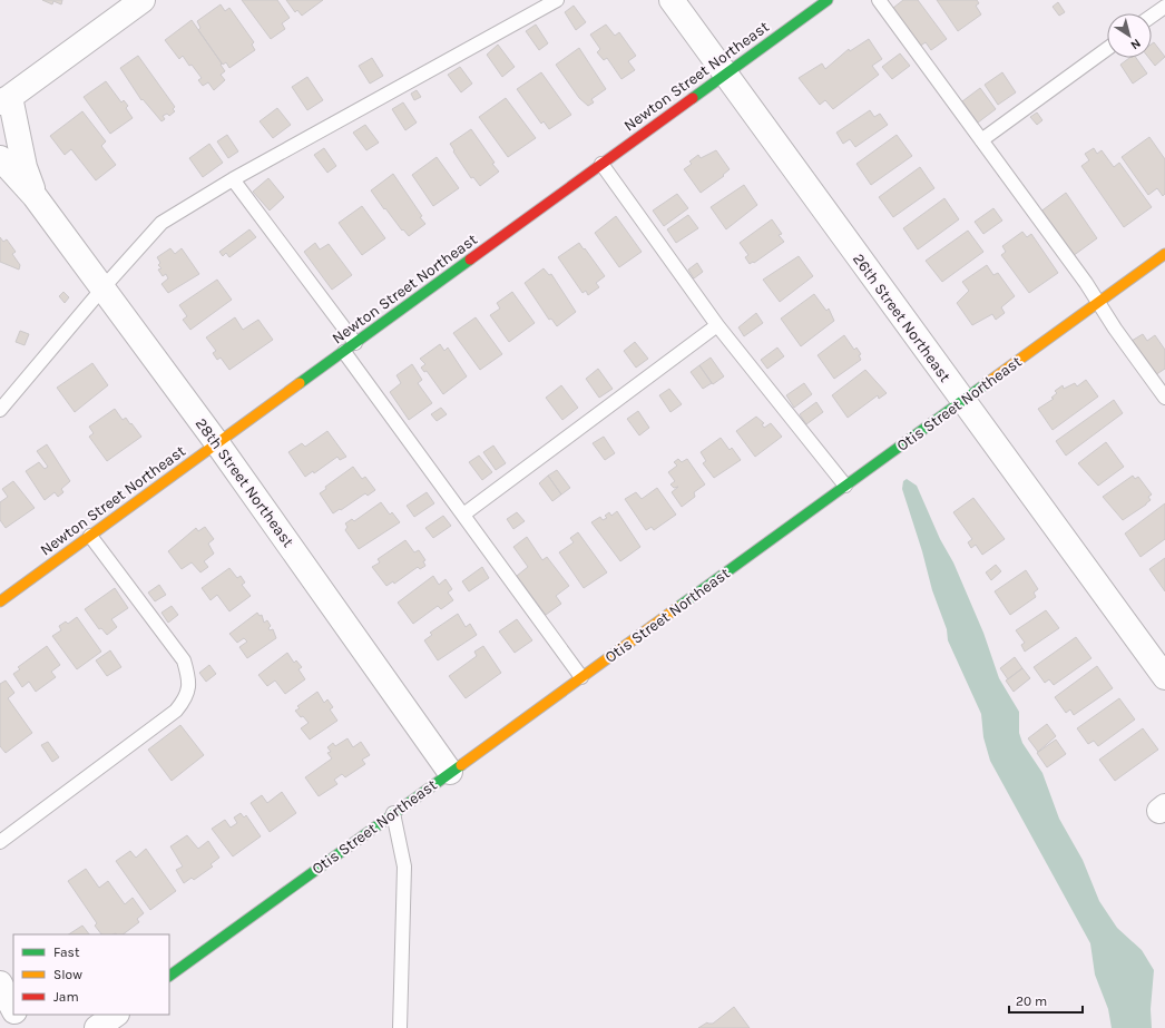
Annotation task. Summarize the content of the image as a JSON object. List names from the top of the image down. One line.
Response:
{"streets":{"street":["Newton Street Northeast","26th Street Northeast","Otis Street Northeast","28th Street Northeast"]},"crossings":[["Newton Street Northeast","26th Street Northeast"],["Newton Street Northeast","28th Street Northeast"],["26th Street Northeast","Otis Street Northeast"],["Otis Street Northeast","28th Street Northeast"]],"legend":["Fast","Slow","Jam"],"scale_bar":"20 m","north":"bottom right"}
